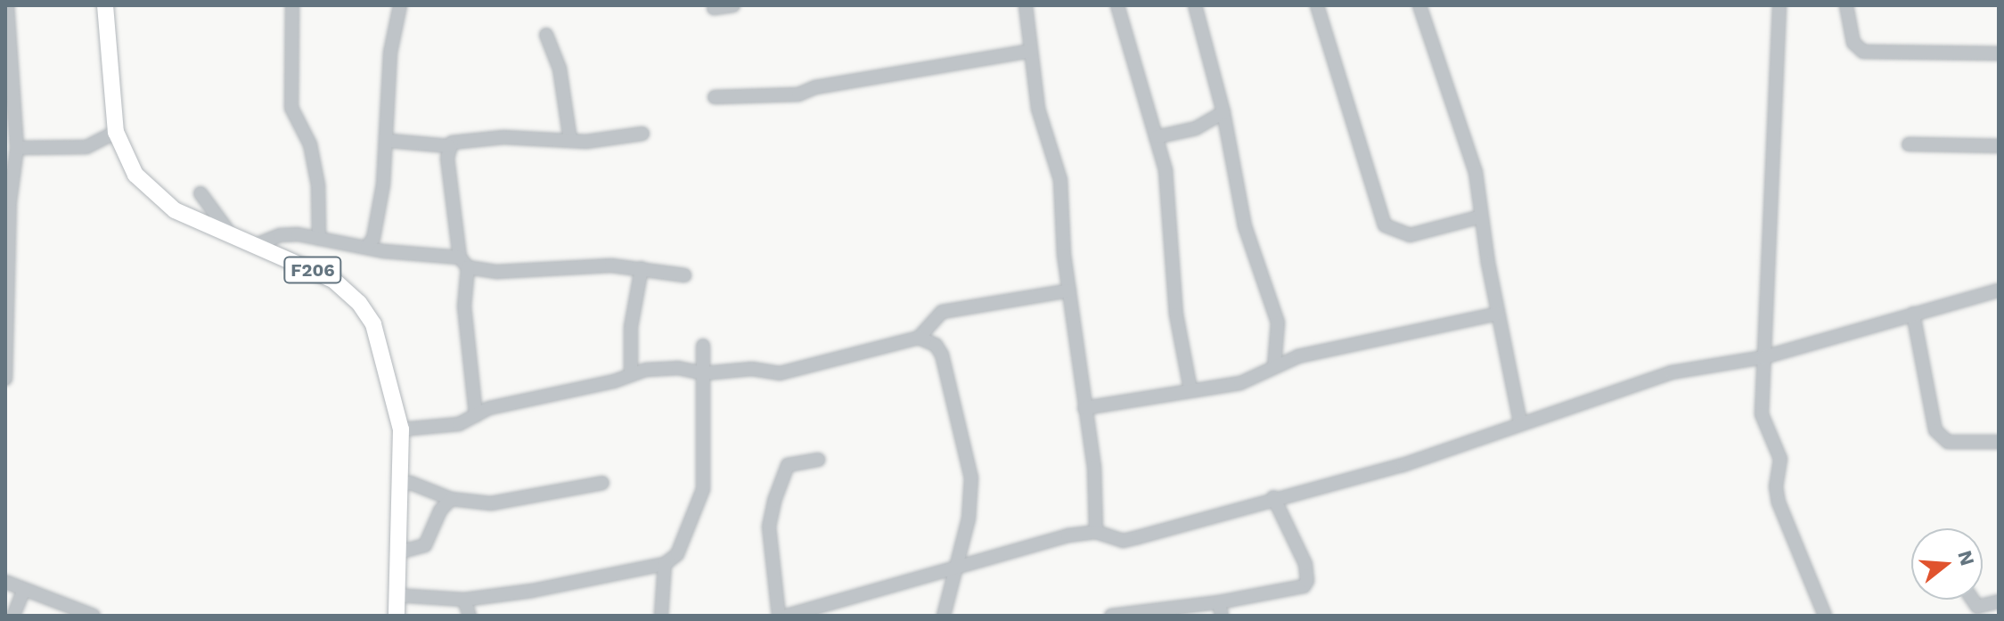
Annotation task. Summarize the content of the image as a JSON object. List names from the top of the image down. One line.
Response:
{"streets":{"main road":["F206"]},"north":"right"}
